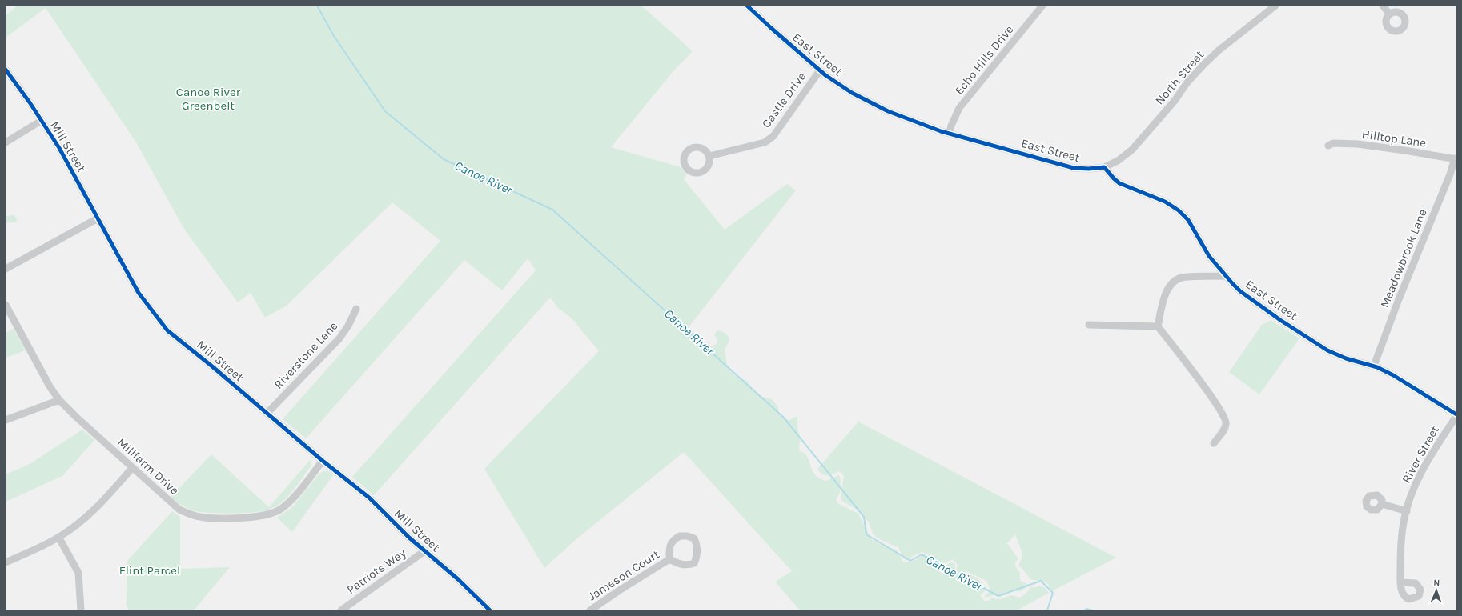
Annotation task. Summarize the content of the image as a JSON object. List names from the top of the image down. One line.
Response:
{"streets":{"street":["East Street","Echo Hills Drive","North Street","Castle Drive","Hilltop Lane","Mill Street","Meadowbrook Lane","Riverstone Lane","River Street","Millfarm Drive","Patriots Way","Jameson Court"]},"crossings":[["East Street","Echo Hills Drive"],["East Street","North Street"],["East Street","Castle Drive"],["East Street","Meadowbrook Lane"],["East Street","River Street"],["Hilltop Lane","Meadowbrook Lane"],["Mill Street","Riverstone Lane"],["Mill Street","Millfarm Drive"],["Mill Street","Patriots Way"]],"water":["Canoe River"],"parks":["Canoe River Greenbelt","Flint Parcel"],"north":"top"}
